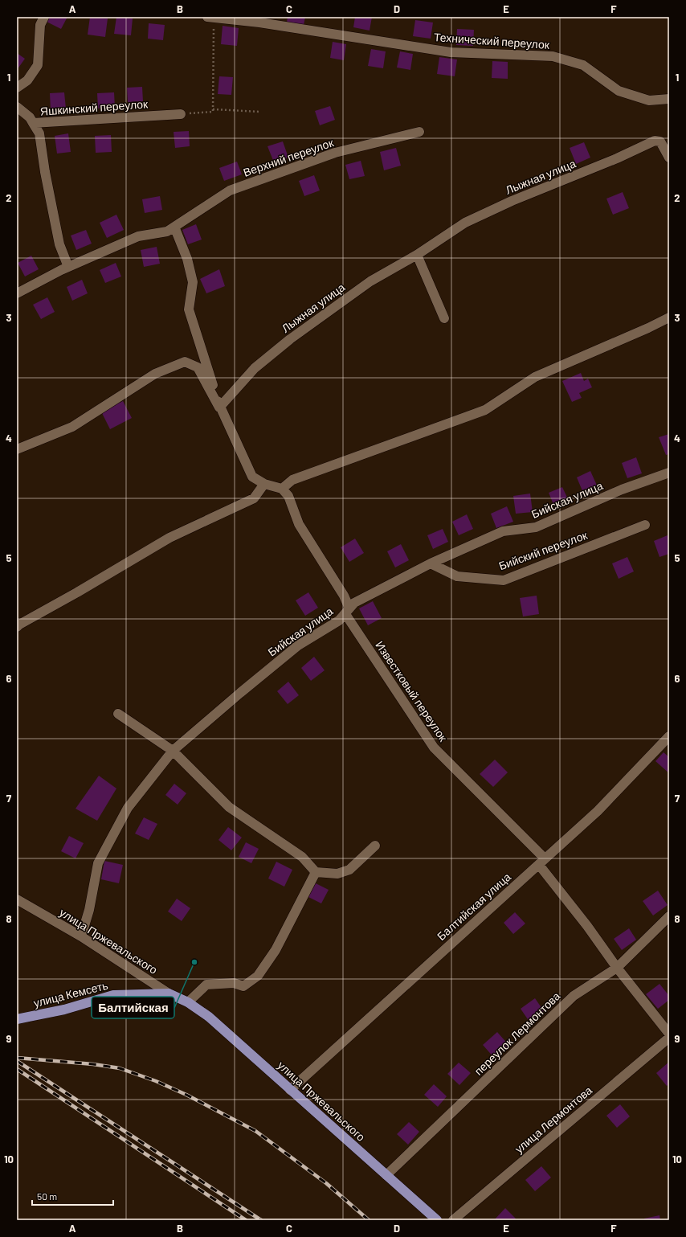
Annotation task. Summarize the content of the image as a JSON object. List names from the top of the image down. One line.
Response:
{"streets":{"main road":["улица Пржевальского","улица Кемсеть"],"street":["Технический переулок","Яшкинский переулок","Верхний переулок","Лыжная улица","Бийская улица","Бийский переулок","Известковый переулок","Балтийская улица","переулок Лермонтова","улица Лермонтова"]},"crossings":[["Бийская улица","Бийский переулок"],["Бийская улица","Известковый переулок"],["Бийская улица","улица Пржевальского"],["Известковый переулок","Балтийская улица"],["Известковый переулок","переулок Лермонтова"],["Балтийская улица","улица Пржевальского"],["улица Пржевальского","улица Кемсеть"],["улица Пржевальского","переулок Лермонтова"]],"places":["Балтийская"],"scale_bar":"50 m","grid":{"columns":["A","B","C","D","E","F"],"rows":["1","2","3","4","5","6","7","8","9","10"]}}
